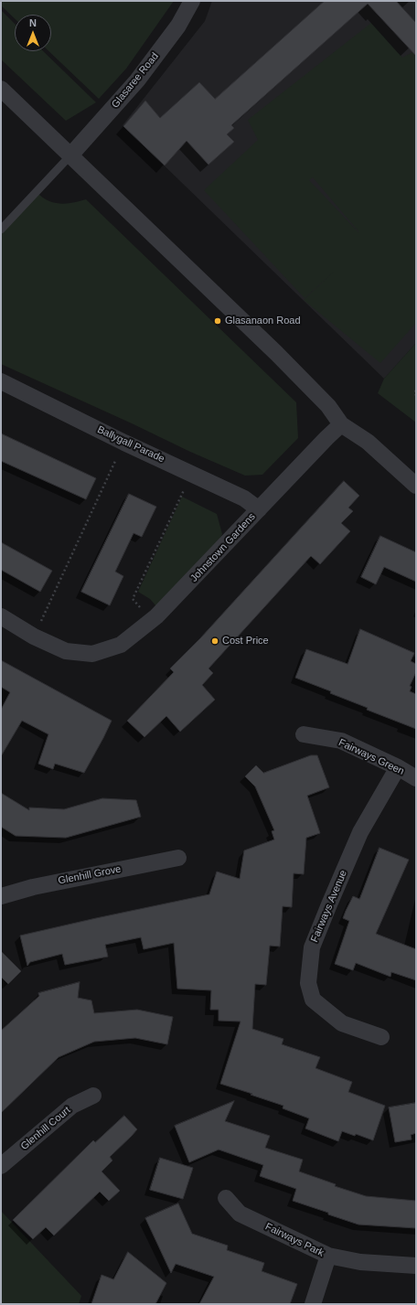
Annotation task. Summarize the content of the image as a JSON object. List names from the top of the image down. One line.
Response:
{"streets":{"street":["Glasaree Road","Ballygall Parade","Johnstown Gardens","Fairways Green","Glenhill Grove","Fairways Avenue","Glenhill Court","Fairways Park"]},"crossings":[["Ballygall Parade","Johnstown Gardens"],["Fairways Green","Fairways Avenue"]],"places":["Glasanaon Road","Cost Price"],"north":"top"}
